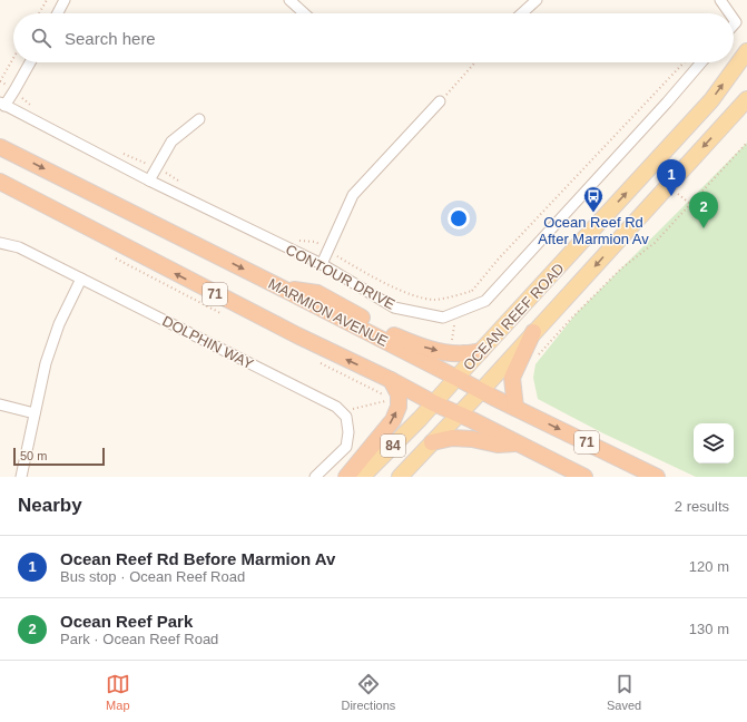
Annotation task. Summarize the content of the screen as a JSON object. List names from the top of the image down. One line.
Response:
{"streets":{"highway":["71","MARMION AVENUE"],"main road":["OCEAN REEF ROAD","84"],"street":["CONTOUR DRIVE","DOLPHIN WAY"]},"crossings":[["71","OCEAN REEF ROAD"],["MARMION AVENUE","OCEAN REEF ROAD"]],"places":{"bus stop":["Ocean Reef Rd After Marmion Av"]},"scale_bar":"50 m","page":{"search":"Search here","pins":["1","2"],"scale":"50 m","heading":["Nearby","2 results"],"list":[{"mark":"1","name":"Ocean Reef Rd Before Marmion Av","note":"Bus stop · Ocean Reef Road","value":"120 m"},{"mark":"2","name":"Ocean Reef Park","note":"Park · Ocean Reef Road","value":"130 m"}],"nav":["Map","Directions","Saved"]}}
